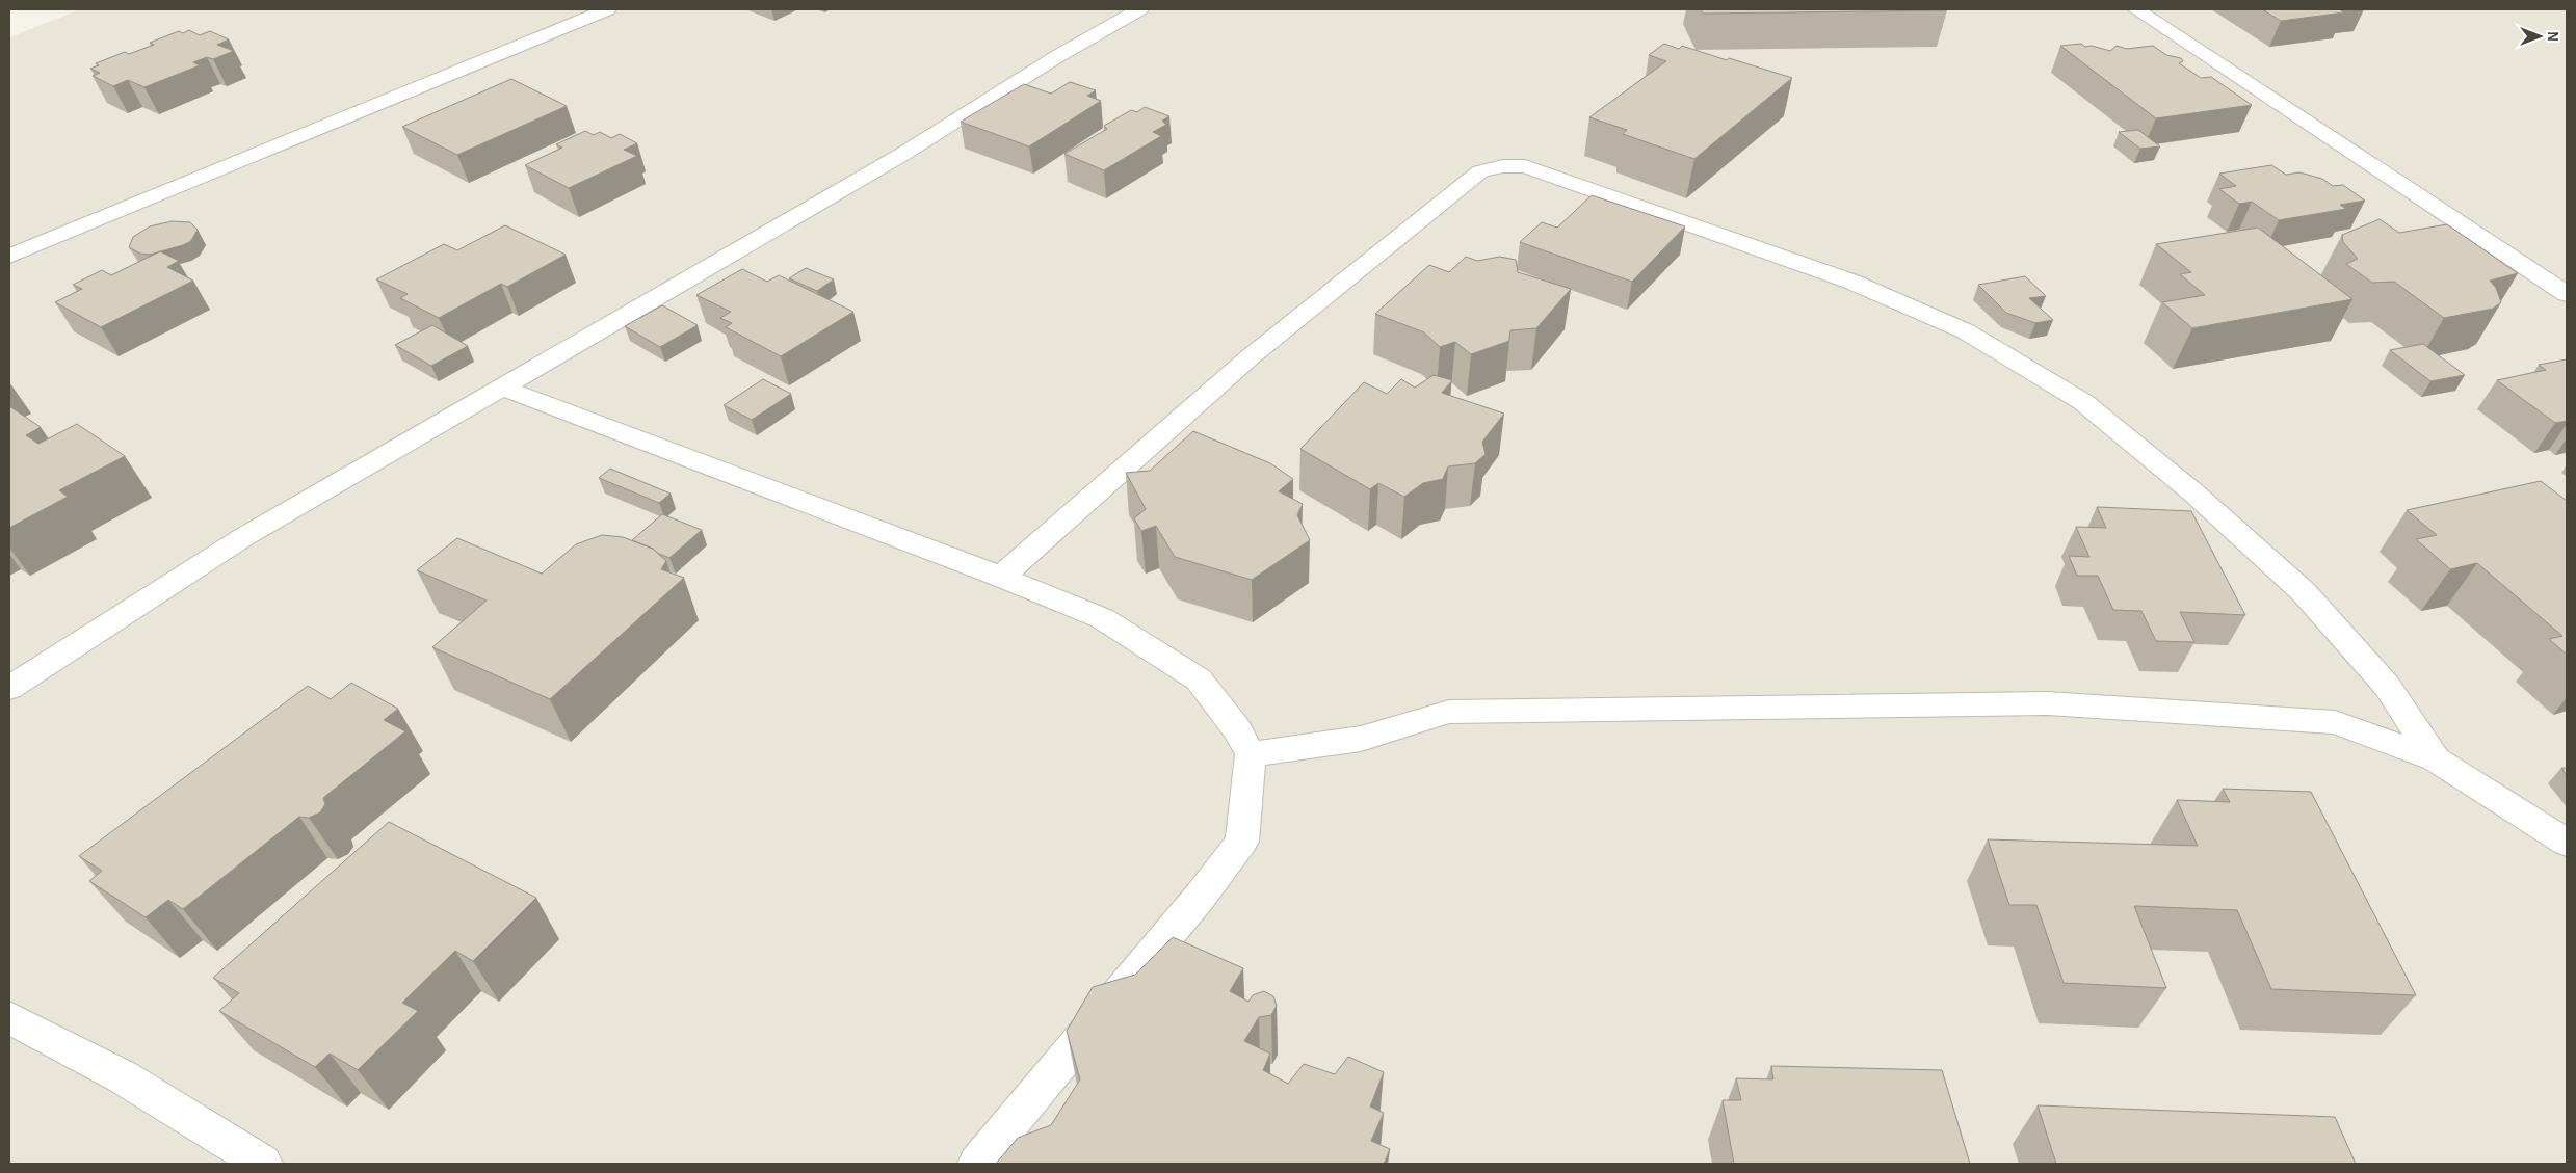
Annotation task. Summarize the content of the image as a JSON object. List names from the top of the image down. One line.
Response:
{"north":"right"}
